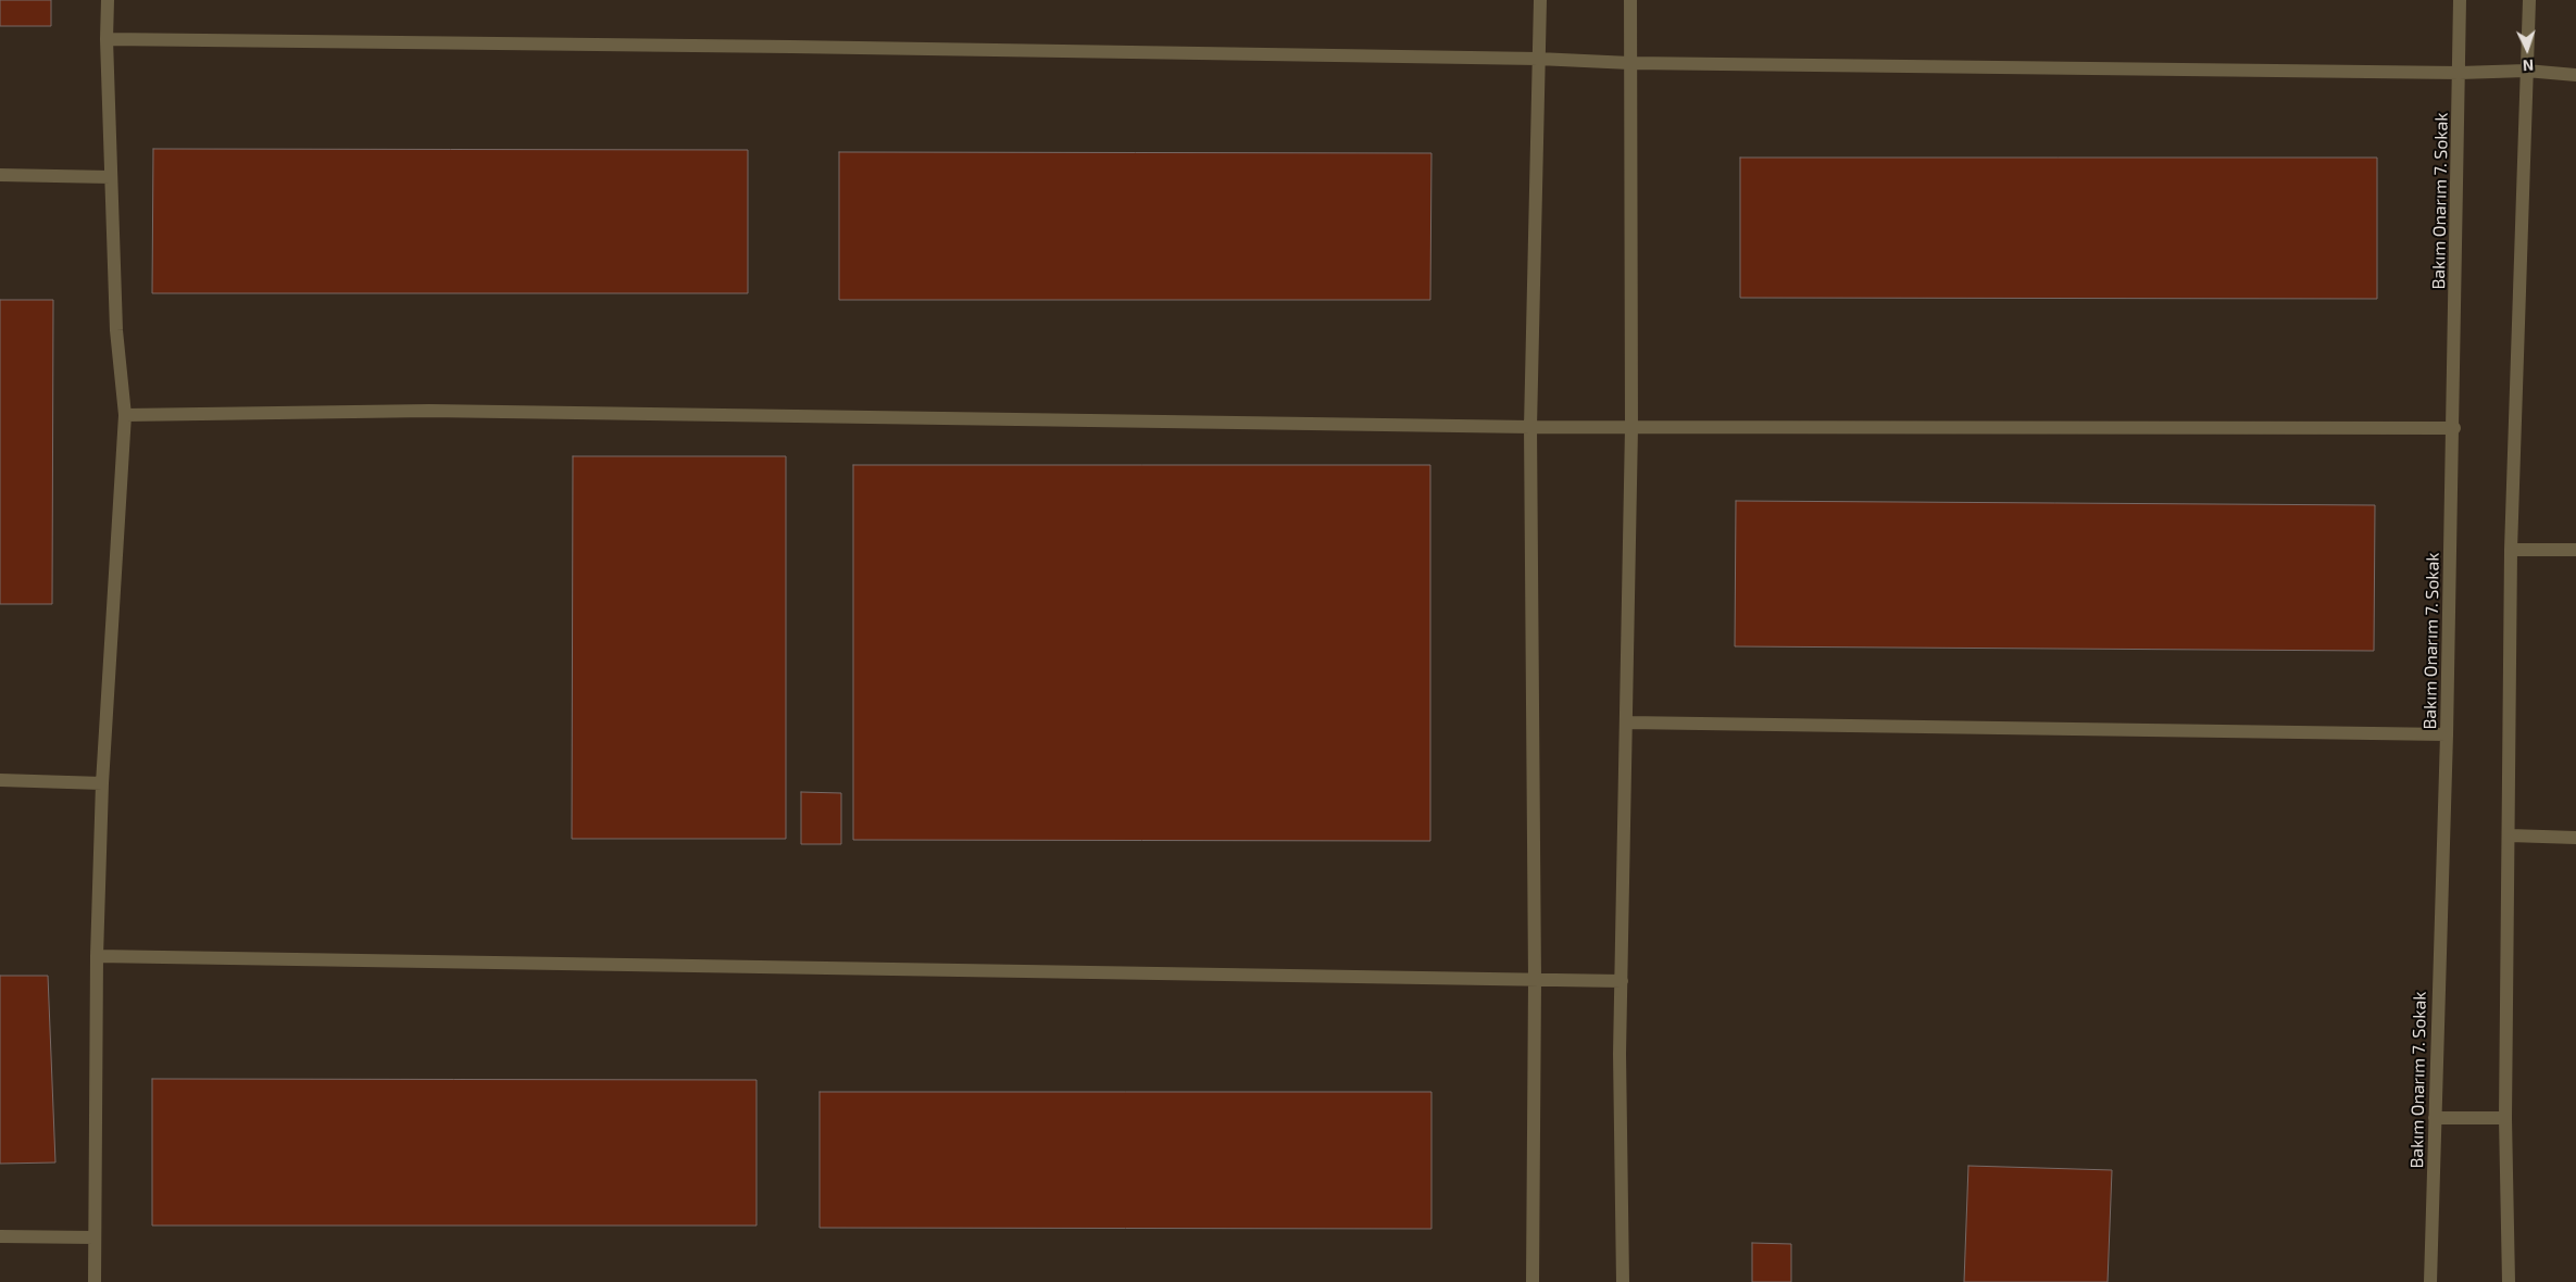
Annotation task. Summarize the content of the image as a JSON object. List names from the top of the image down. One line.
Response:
{"streets":{"street":["Bakım Onarım 7. Sokak"]},"north":"bottom"}
